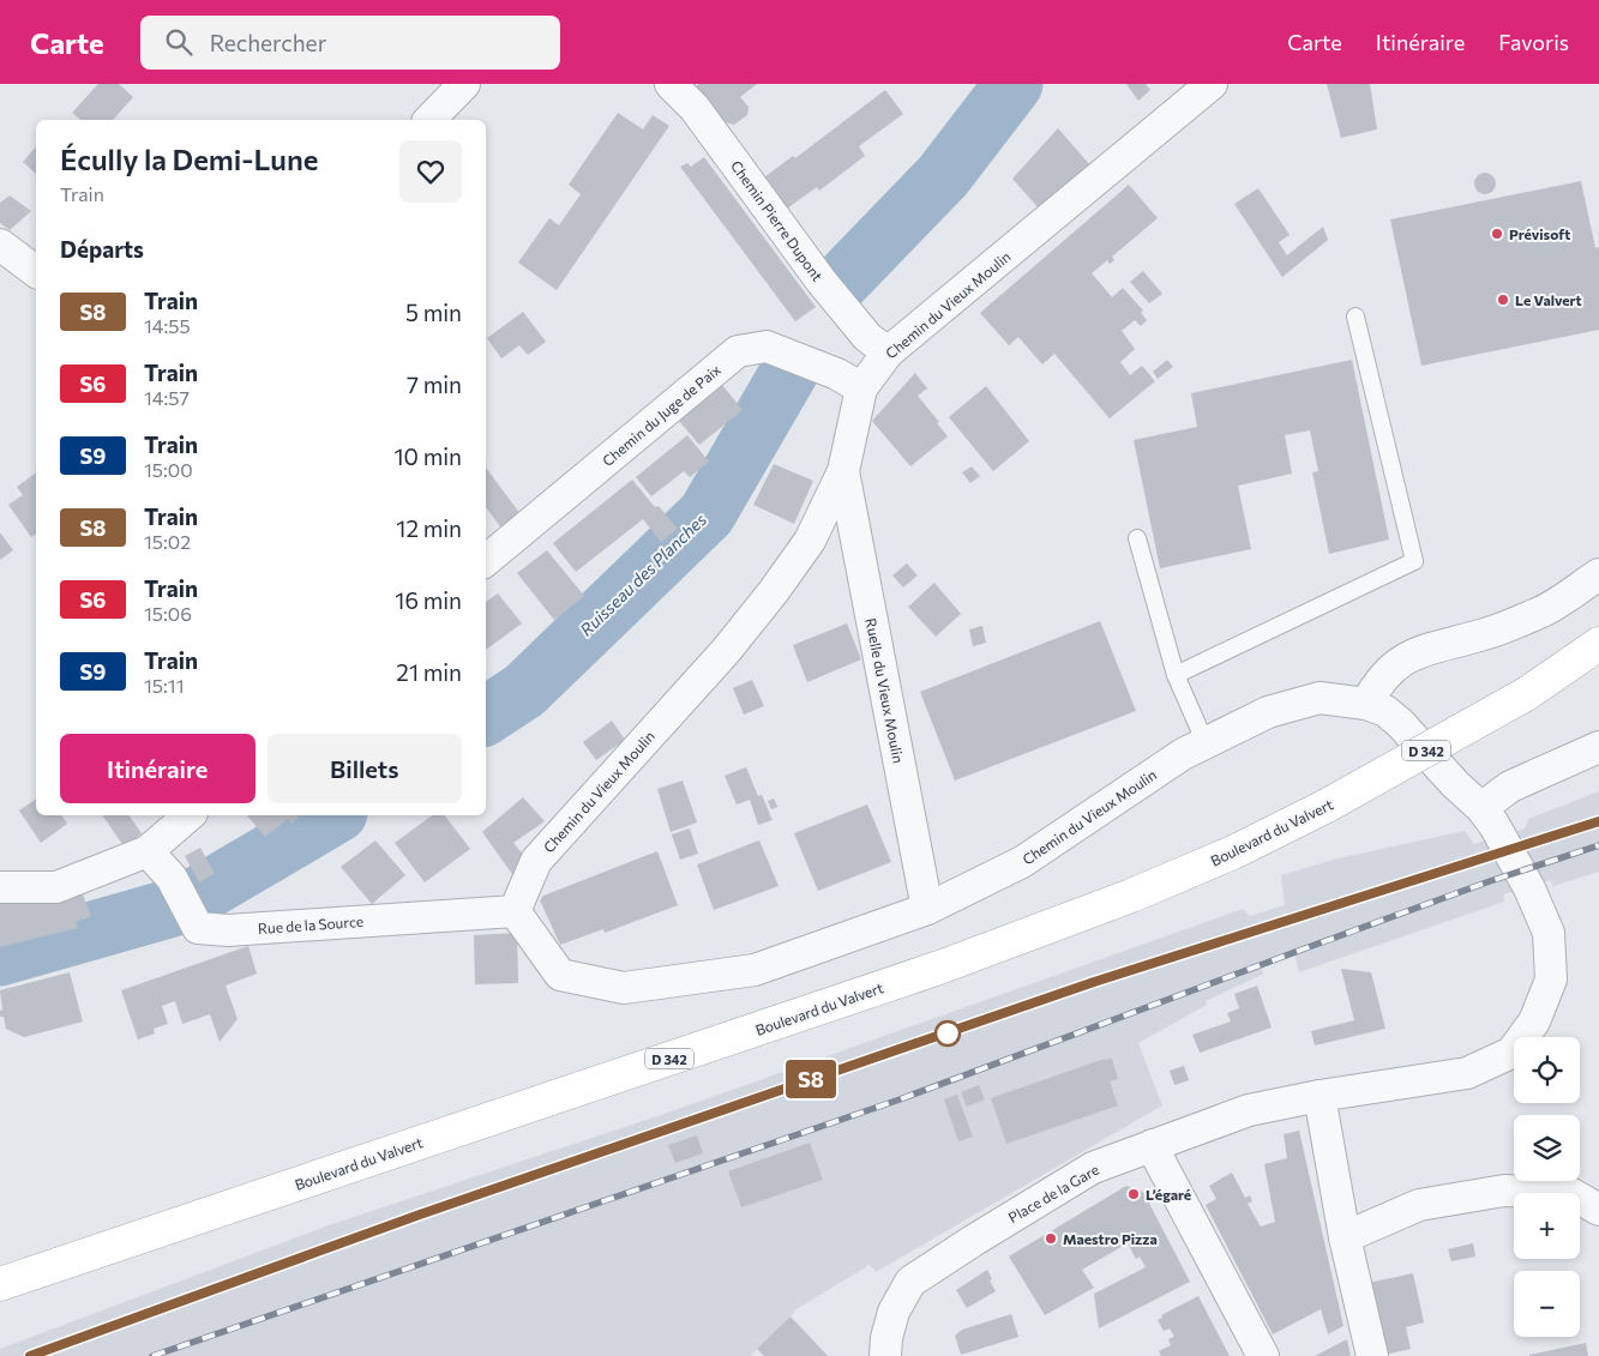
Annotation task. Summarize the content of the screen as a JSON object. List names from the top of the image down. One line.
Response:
{"streets":{"main road":["D 342","Boulevard du Valvert"],"street":["Chemin Pierre Dupont","Chemin du Vieux Moulin","Chemin du Juge de Paix","Ruelle du Vieux Moulin","Rue de la Source","Place de la Gare"]},"crossings":[["Chemin Pierre Dupont","Chemin du Vieux Moulin"],["Chemin du Vieux Moulin","Chemin du Juge de Paix"],["Chemin du Vieux Moulin","Ruelle du Vieux Moulin"],["Chemin du Vieux Moulin","Rue de la Source"],["Chemin du Vieux Moulin","Place de la Gare"]],"water":["Ruisseau des Planches"],"places":["Prévisoft","Le Valvert","L’égaré","Maestro Pizza"],"page":{"header":"Carte","search":"Rechercher","nav":["Carte","Itinéraire","Favoris"],"on_map":"S8","heading":[["Écully la Demi-Lune","Train"],"Départs"],"list":[{"mark":"S8","name":"Train","note":"14:55","value":"5 min"},{"mark":"S6","name":"Train","note":"14:57","value":"7 min"},{"mark":"S9","name":"Train","note":"15:00","value":"10 min"},{"mark":"S8","name":"Train","note":"15:02","value":"12 min"},{"mark":"S6","name":"Train","note":"15:06","value":"16 min"},{"mark":"S9","name":"Train","note":"15:11","value":"21 min"}],"buttons":["Itinéraire","Billets"],"map_buttons":["+","−"]}}
